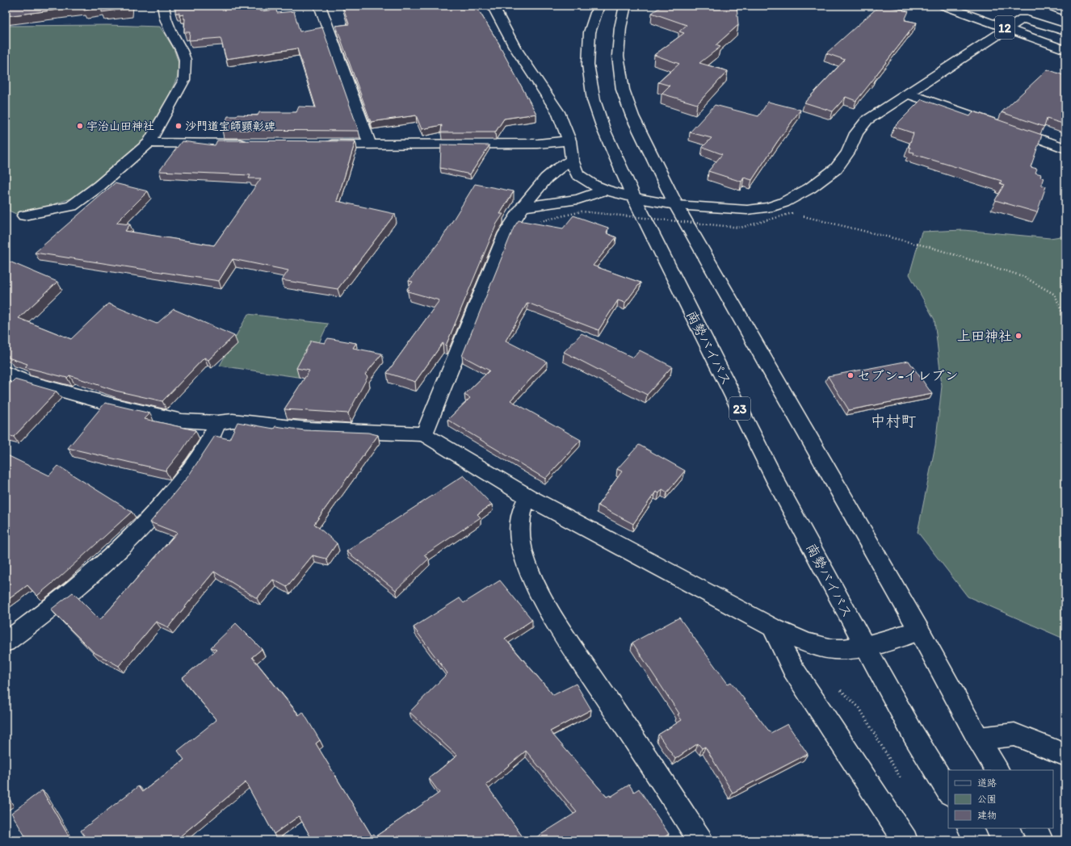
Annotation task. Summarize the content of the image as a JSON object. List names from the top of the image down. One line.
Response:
{"streets":{"main road":["12","南勢バイパス","23"]},"districts":["中村町"],"places":["宇治山田神社","沙門道宝師顕彰碑","上田神社","セブン-イレブン"],"legend":["道路","公園","建物"]}
